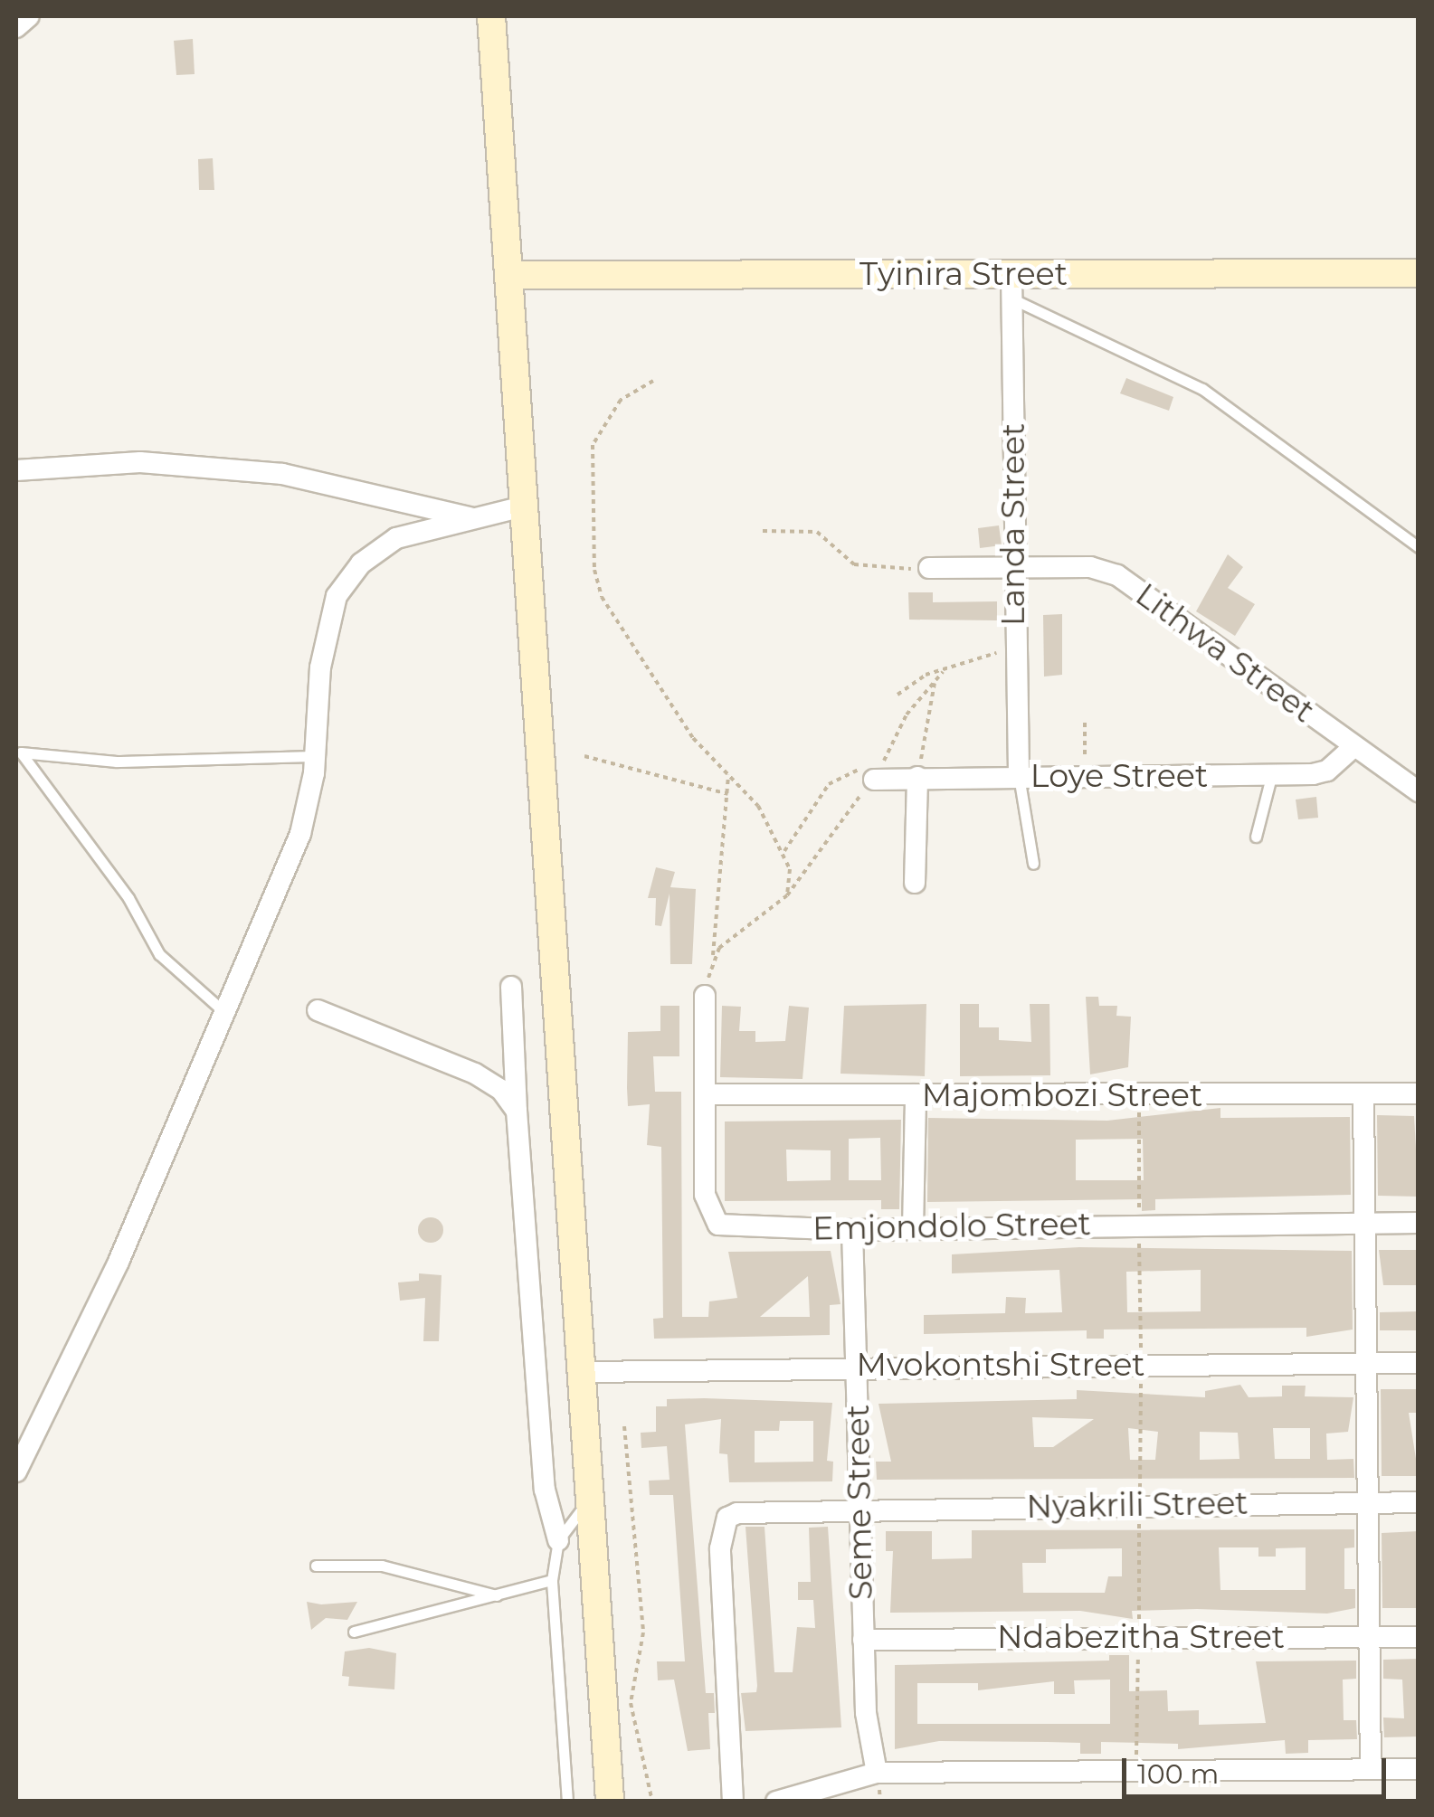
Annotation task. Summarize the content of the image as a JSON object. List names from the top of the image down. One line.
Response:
{"streets":{"main road":["Tyinira Street"],"street":["Landa Street","Lithwa Street","Loye Street","Majombozi Street","Emjondolo Street","Mvokontshi Street","Seme Street","Nyakrili Street","Ndabezitha Street"]},"crossings":[["Tyinira Street","Landa Street"],["Landa Street","Lithwa Street"],["Landa Street","Loye Street"],["Lithwa Street","Loye Street"],["Majombozi Street","Emjondolo Street"],["Emjondolo Street","Seme Street"],["Mvokontshi Street","Seme Street"],["Seme Street","Nyakrili Street"],["Seme Street","Ndabezitha Street"]],"scale_bar":"100 m"}
